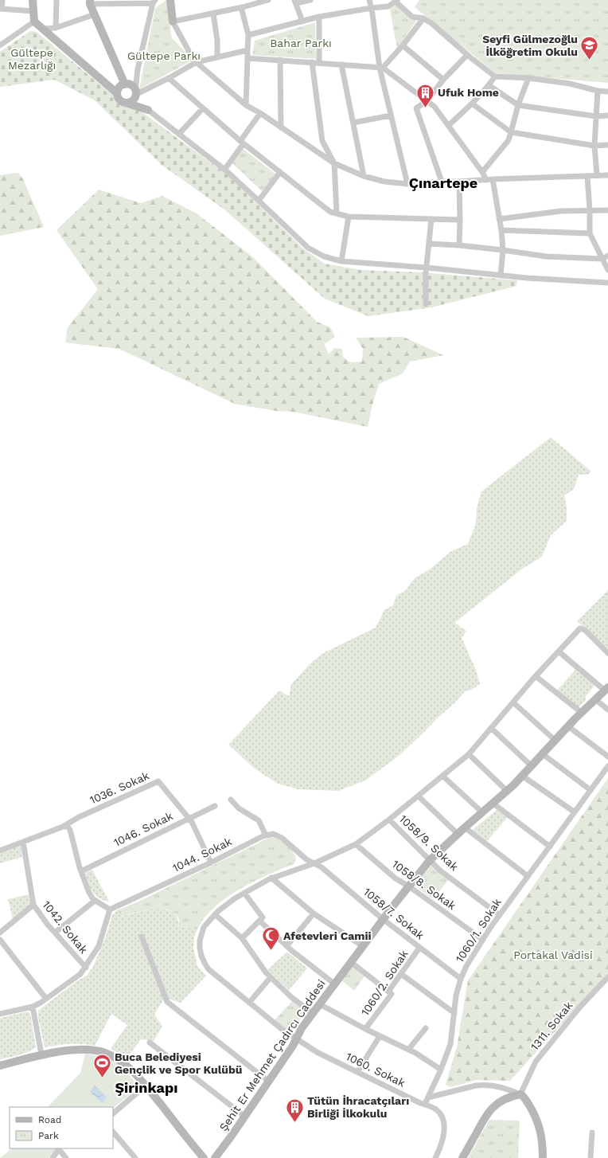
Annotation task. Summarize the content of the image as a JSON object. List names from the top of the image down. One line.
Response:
{"streets":{"main road":["Şehit Er Mehmet Çadırcı Caddesi"],"street":["1036. Sokak","1046. Sokak","1058/9. Sokak","1044. Sokak","1058/8. Sokak","1058/7. Sokak","1042. Sokak","1060/1. Sokak","1060/2. Sokak","1311. Sokak","1060. Sokak"]},"crossings":[["1036. Sokak","1046. Sokak"],["1036. Sokak","1044. Sokak"],["1036. Sokak","1042. Sokak"],["1058/9. Sokak","1060/1. Sokak"],["1058/9. Sokak","Şehit Er Mehmet Çadırcı Caddesi"],["1058/9. Sokak","1060. Sokak"],["1058/8. Sokak","1060/1. Sokak"],["1058/8. Sokak","Şehit Er Mehmet Çadırcı Caddesi"],["1058/8. Sokak","1060. Sokak"],["1058/7. Sokak","1060/1. Sokak"],["1058/7. Sokak","1060/2. Sokak"],["1058/7. Sokak","Şehit Er Mehmet Çadırcı Caddesi"],["1058/7. Sokak","1060. Sokak"],["1060/1. Sokak","1060. Sokak"],["Şehit Er Mehmet Çadırcı Caddesi","1060. Sokak"]],"districts":["Çınartepe","Şirinkapı"],"parks":["Bahar Parkı","Gültepe Mezarlığı","Gültepe Parkı","Portakal Vadisi"],"places":{"school or university":["Seyfi Gülmezoğlu İlköğretim Okulu"],"building":["Ufuk Home","Tütün İhracatçıları Birliği İlkokulu"],"mosque":["Afetevleri Camii"],"sports":["Buca Belediyesi Gençlik ve Spor Kulübü"]},"legend":["Road","Park"]}
